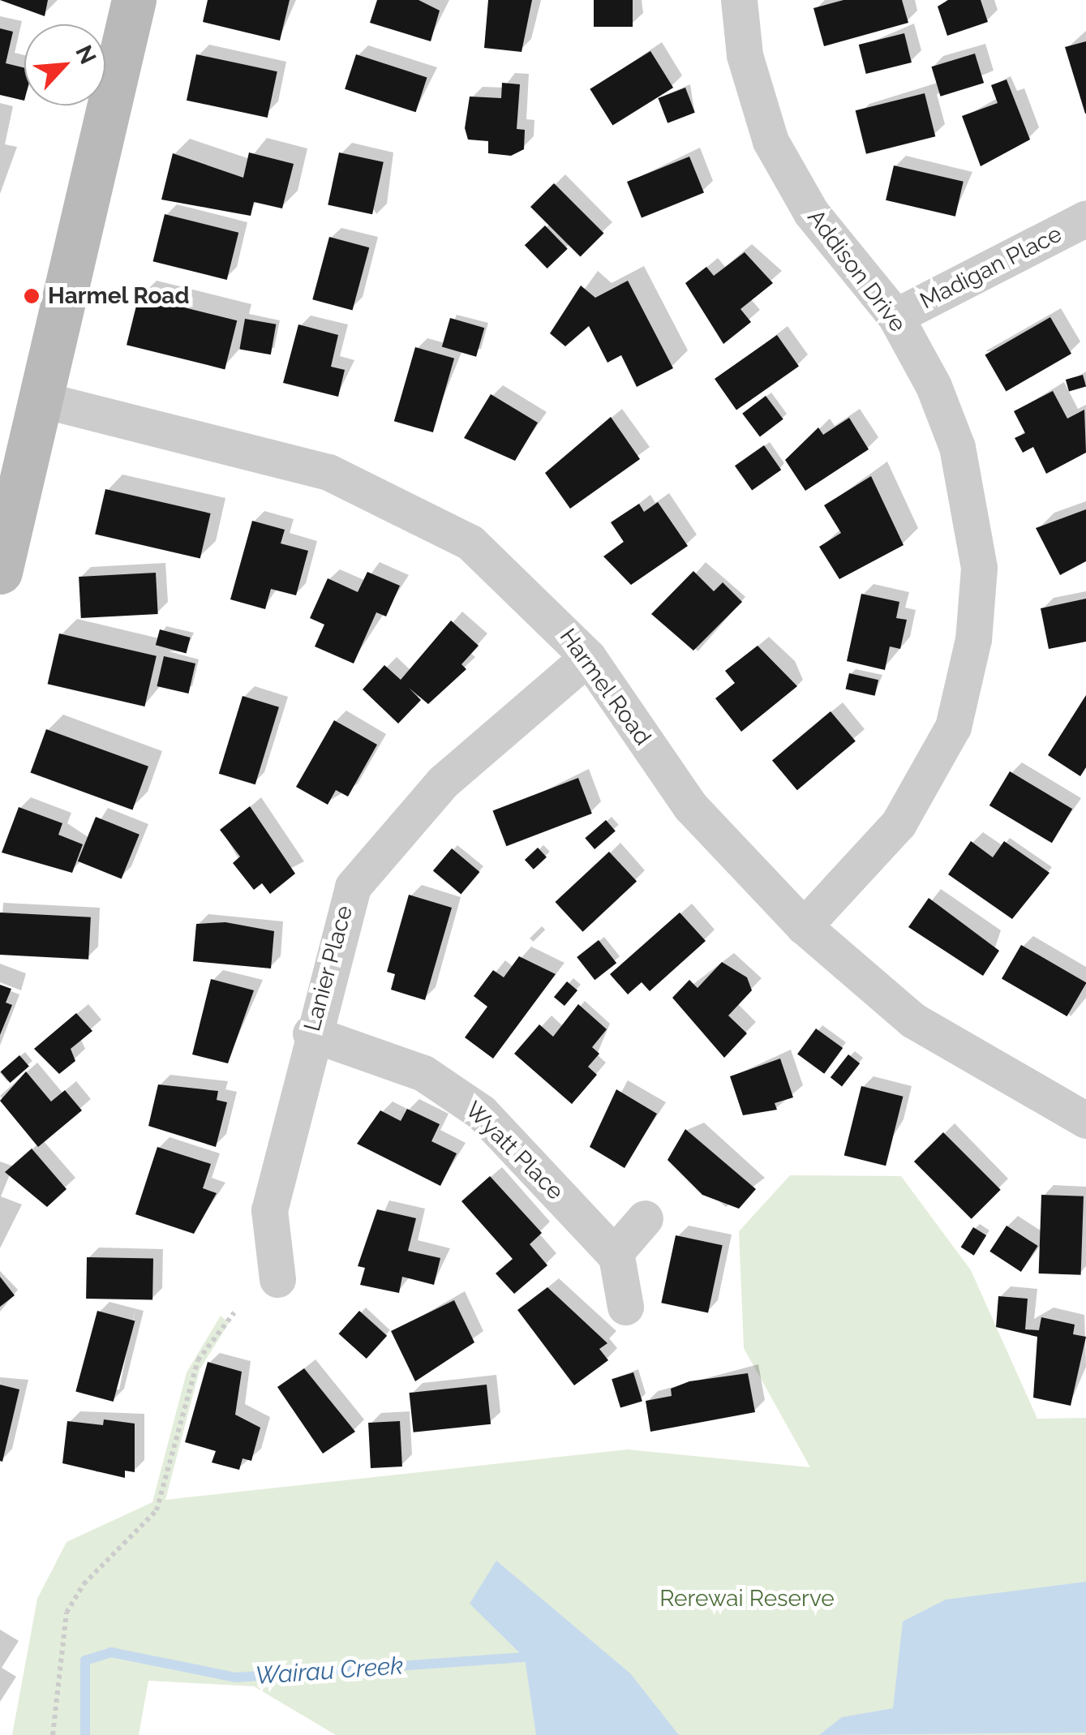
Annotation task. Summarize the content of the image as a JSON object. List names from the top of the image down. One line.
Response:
{"streets":{"street":["Madigan Place","Addison Drive","Harmel Road","Lanier Place","Wyatt Place"]},"crossings":[["Madigan Place","Addison Drive"],["Addison Drive","Harmel Road"],["Harmel Road","Lanier Place"],["Lanier Place","Wyatt Place"]],"water":["Wairau Creek"],"parks":["Rerewai Reserve"],"places":["Harmel Road"],"north":"top right"}
